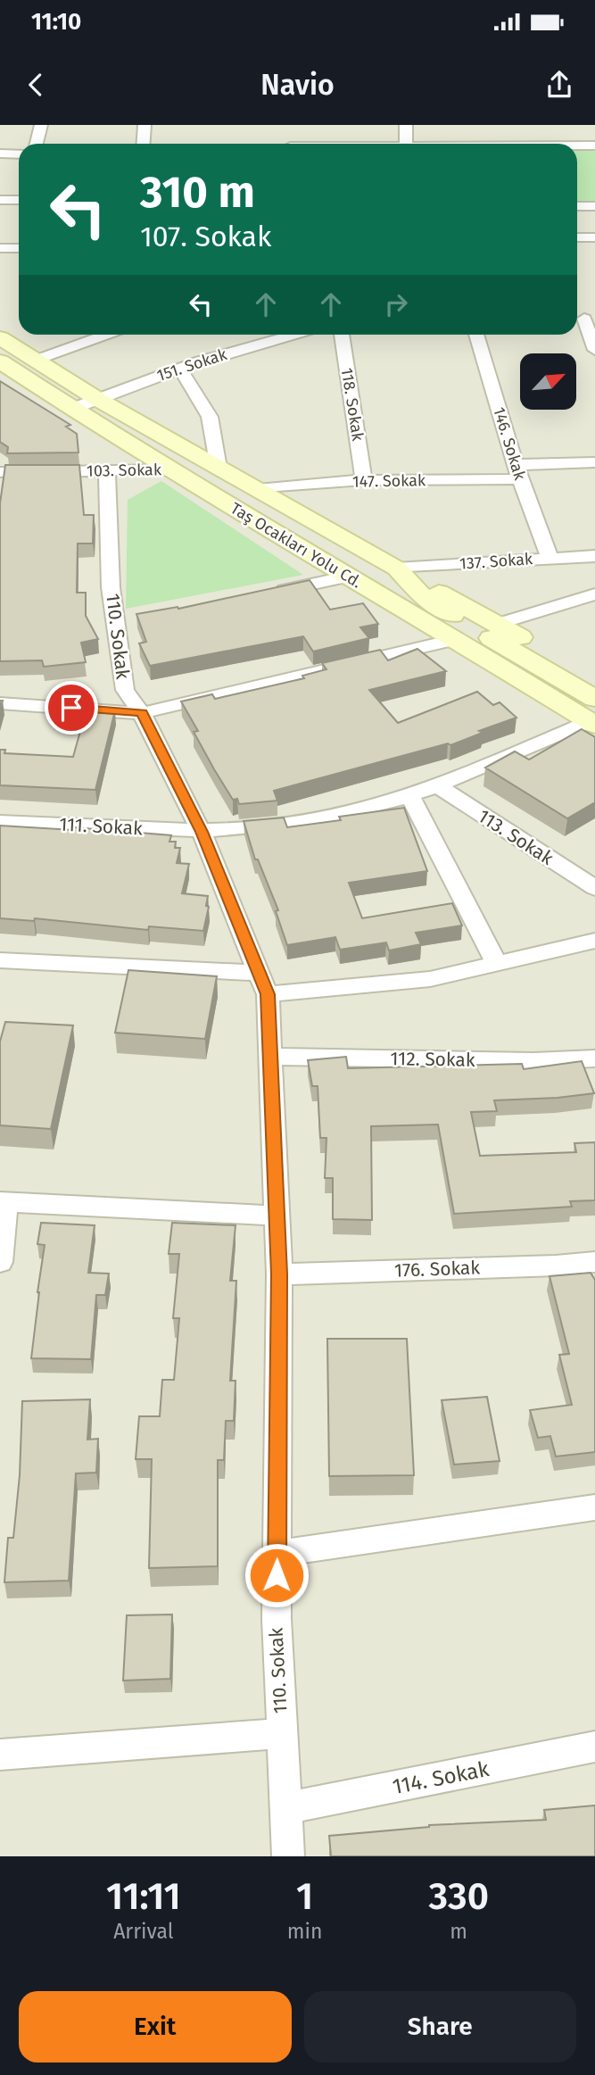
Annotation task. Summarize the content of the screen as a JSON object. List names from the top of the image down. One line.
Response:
{"streets":{"main road":["Taş Ocakları Yolu Cd."],"street":["151. Sokak","118. Sokak","146. Sokak","103. Sokak","147. Sokak","137. Sokak","110. Sokak","111. Sokak","113. Sokak","112. Sokak","176. Sokak","114. Sokak"]},"crossings":[["151. Sokak","Taş Ocakları Yolu Cd."],["118. Sokak","147. Sokak"],["146. Sokak","147. Sokak"],["146. Sokak","137. Sokak"],["103. Sokak","Taş Ocakları Yolu Cd."],["103. Sokak","110. Sokak"],["147. Sokak","Taş Ocakları Yolu Cd."],["Taş Ocakları Yolu Cd.","137. Sokak"],["Taş Ocakları Yolu Cd.","111. Sokak"],["110. Sokak","111. Sokak"],["110. Sokak","112. Sokak"],["110. Sokak","176. Sokak"],["110. Sokak","114. Sokak"],["111. Sokak","113. Sokak"]],"north":"top right","page":{"status":"11:10","header":"Navio","turn":["310 m","107. Sokak"],"eta":["11:11","Arrival","1","min","330","m"],"buttons":["Exit","Share"]}}
